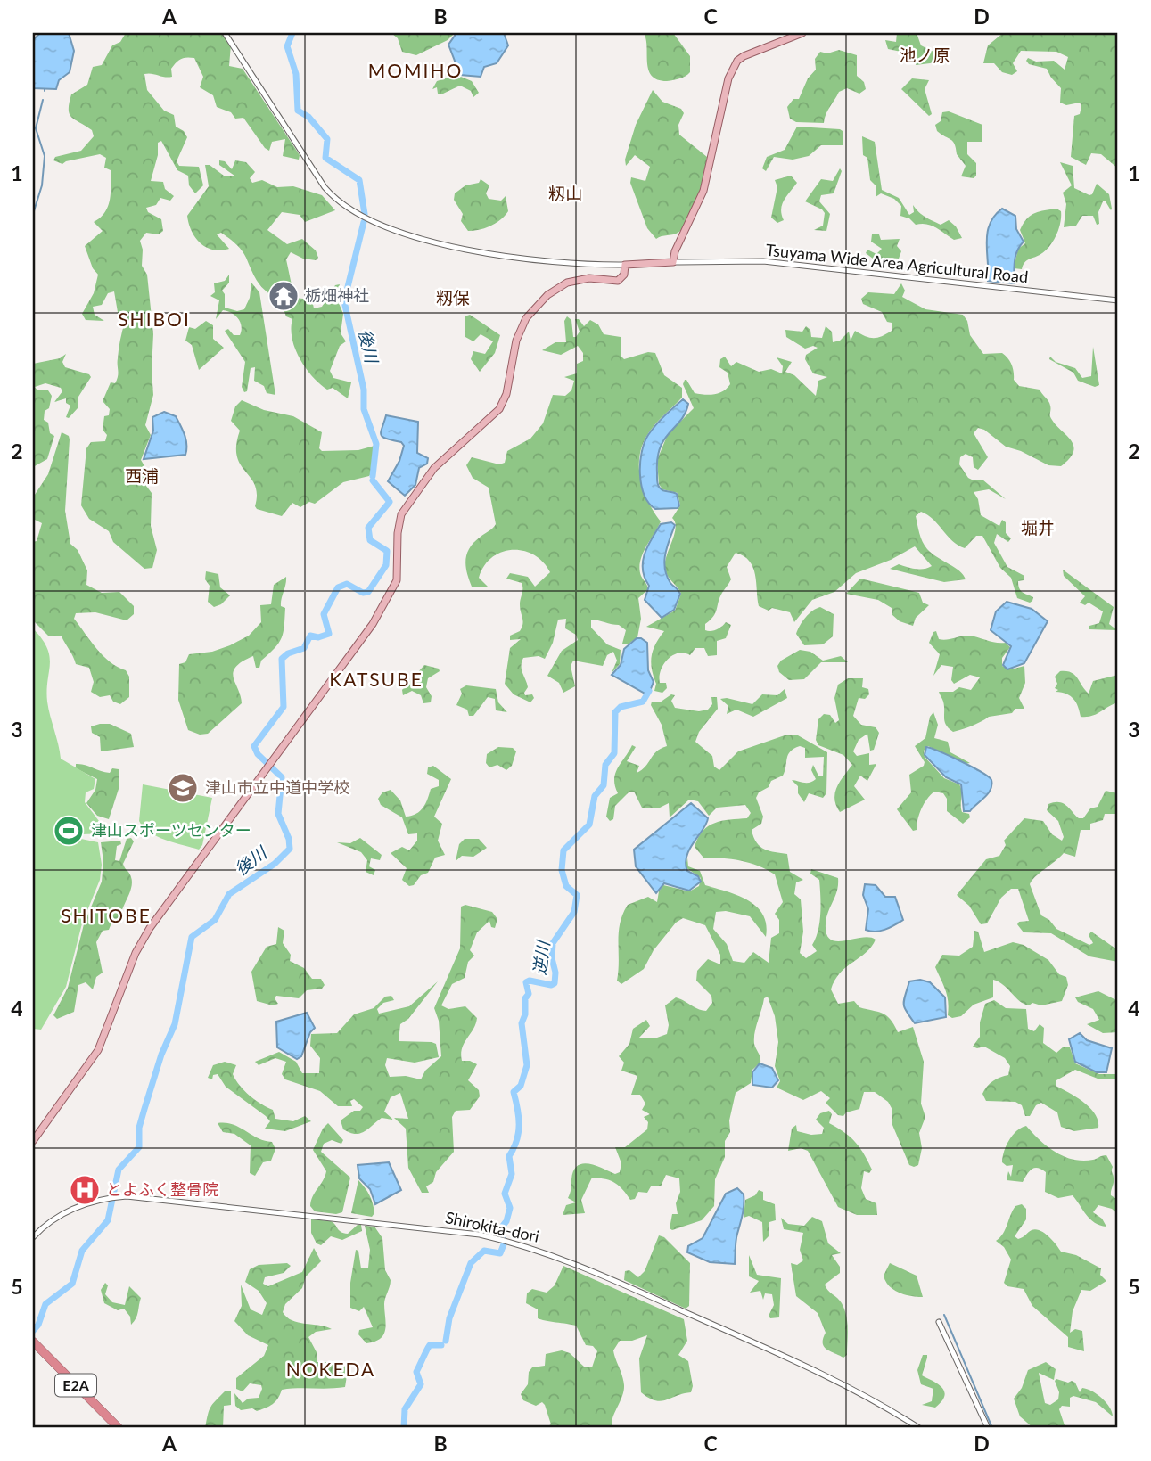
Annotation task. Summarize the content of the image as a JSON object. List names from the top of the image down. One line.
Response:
{"streets":{"highway":["E2A"],"street":["Tsuyama Wide Area Agricultural Road","Shirokita-dori"]},"districts":["池ノ原","MOMIHO","籾山","籾保","SHIBOI","西浦","堀井","KATSUBE","SHITOBE","NOKEDA"],"water":["後川","逆川"],"places":{"temple":["栃畑神社"],"school or university":["津山市立中道中学校"],"sports":["津山スポーツセンター"],"hospital":["とよふく整骨院"]},"grid":{"columns":["A","B","C","D"],"rows":["1","2","3","4","5"]}}
